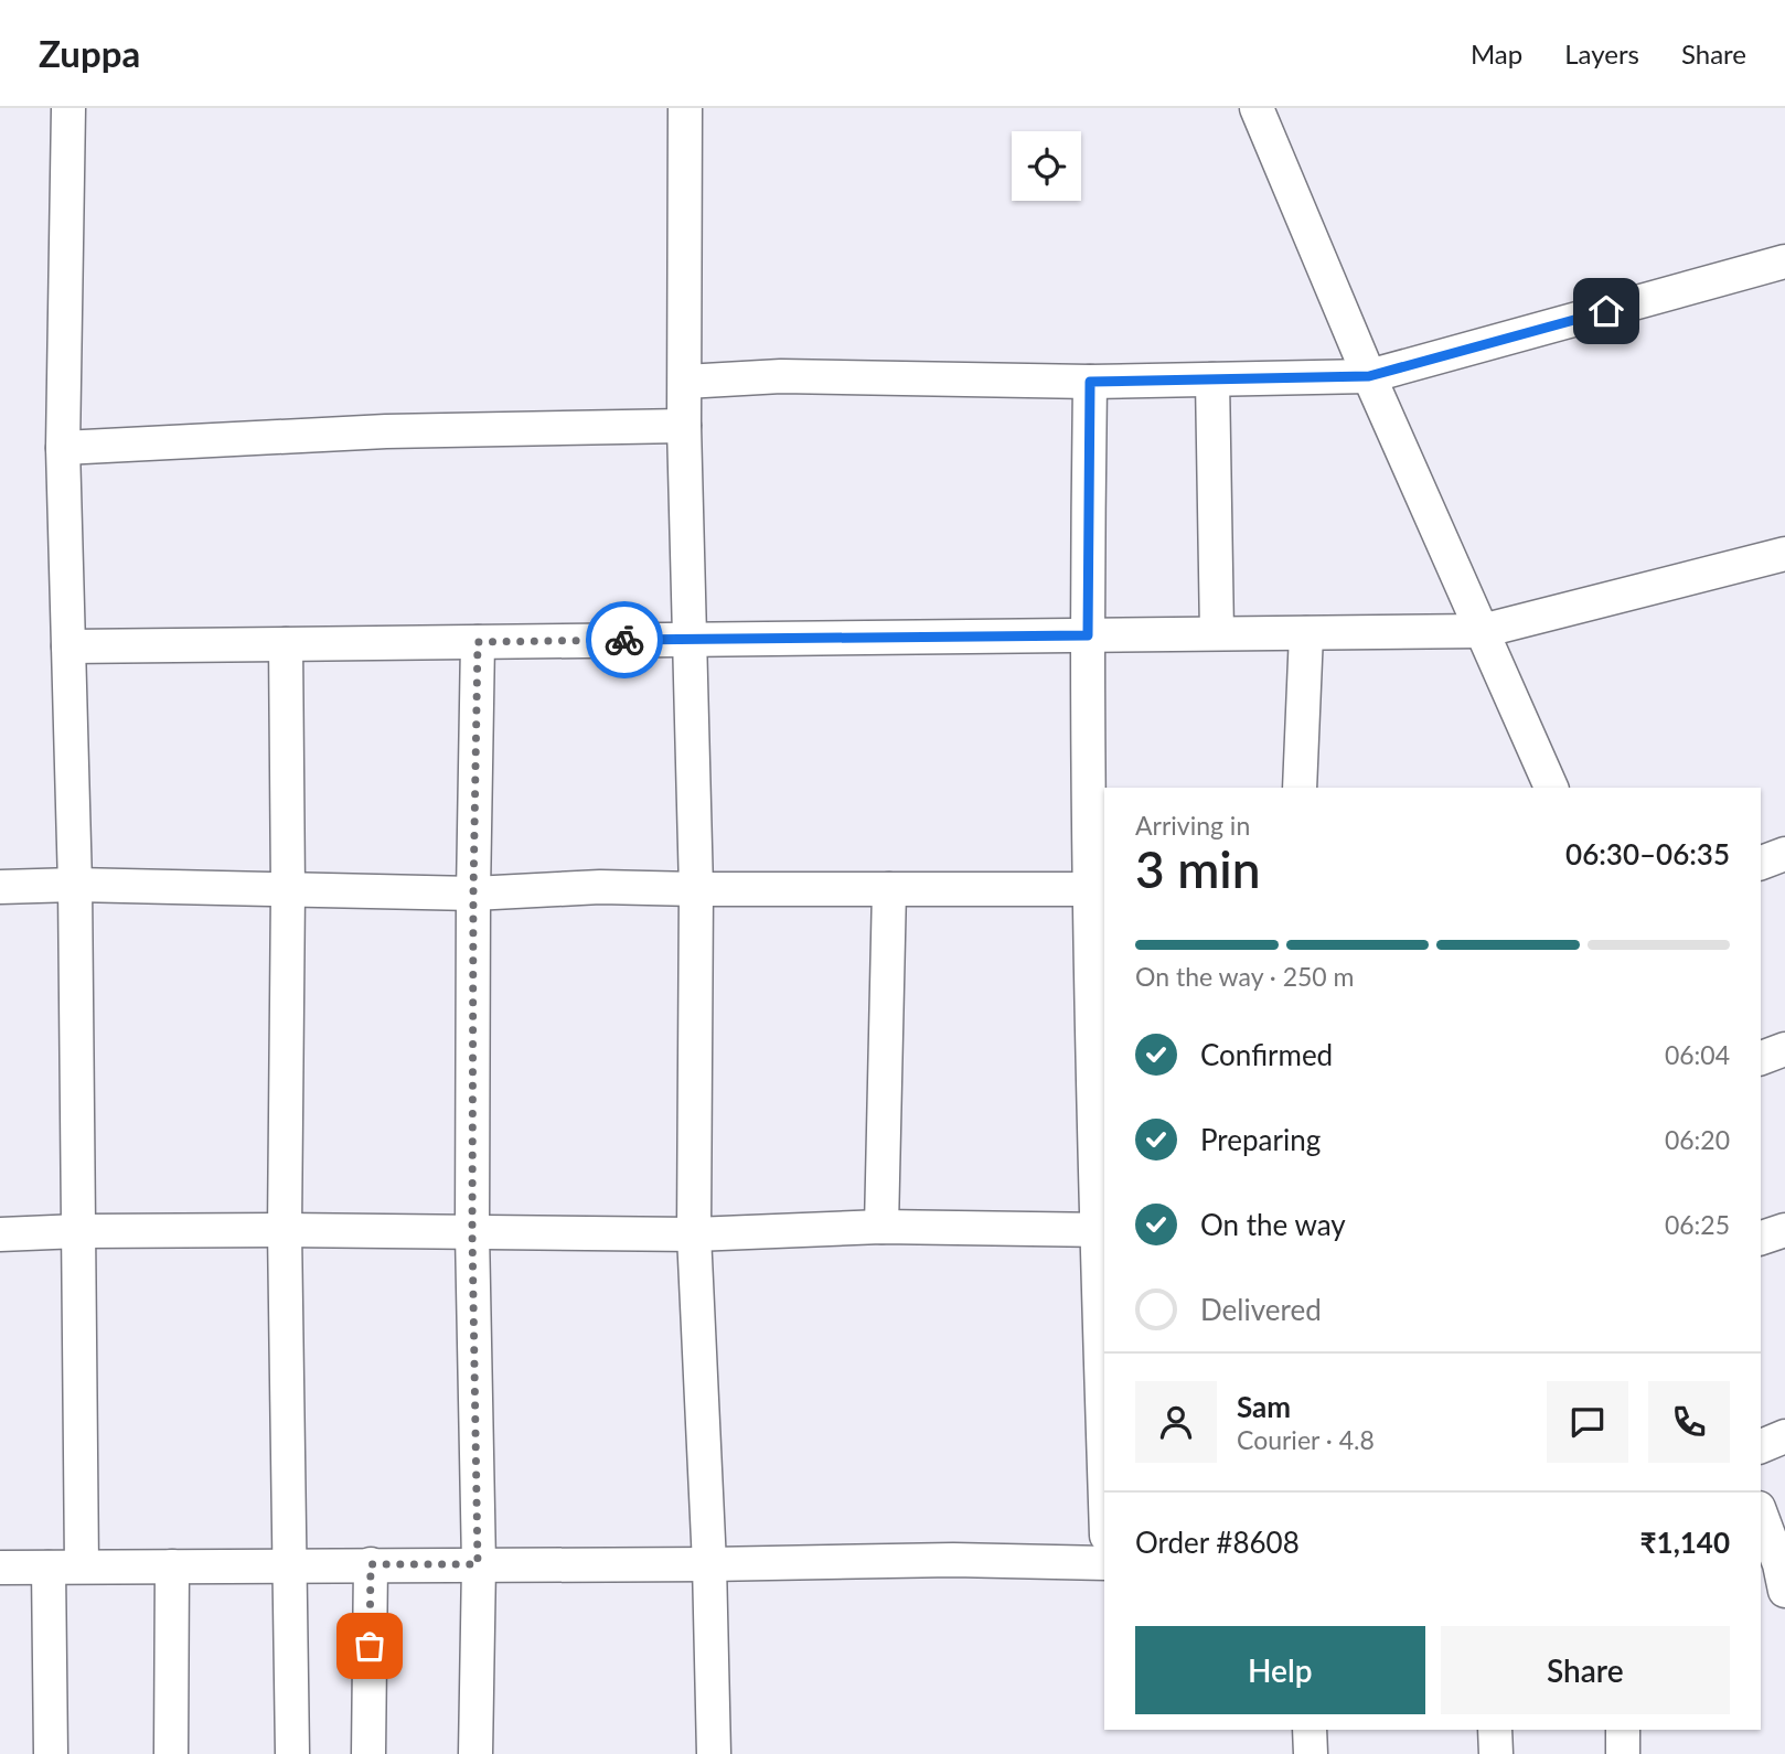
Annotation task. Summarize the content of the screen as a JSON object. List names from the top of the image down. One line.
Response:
{"page":{"header":"Zuppa","nav":["Map","Layers","Share"],"heading":["3 min","Arriving in","06:30–06:35"],"panel":["Sam","Courier · 4.8","Order #8608","₹1,140"],"bar":"On the way · 250 m","list":[["Confirmed","06:04"],["Preparing","06:20"],["On the way","06:25"],"Delivered"],"buttons":["Help","Share"]}}
